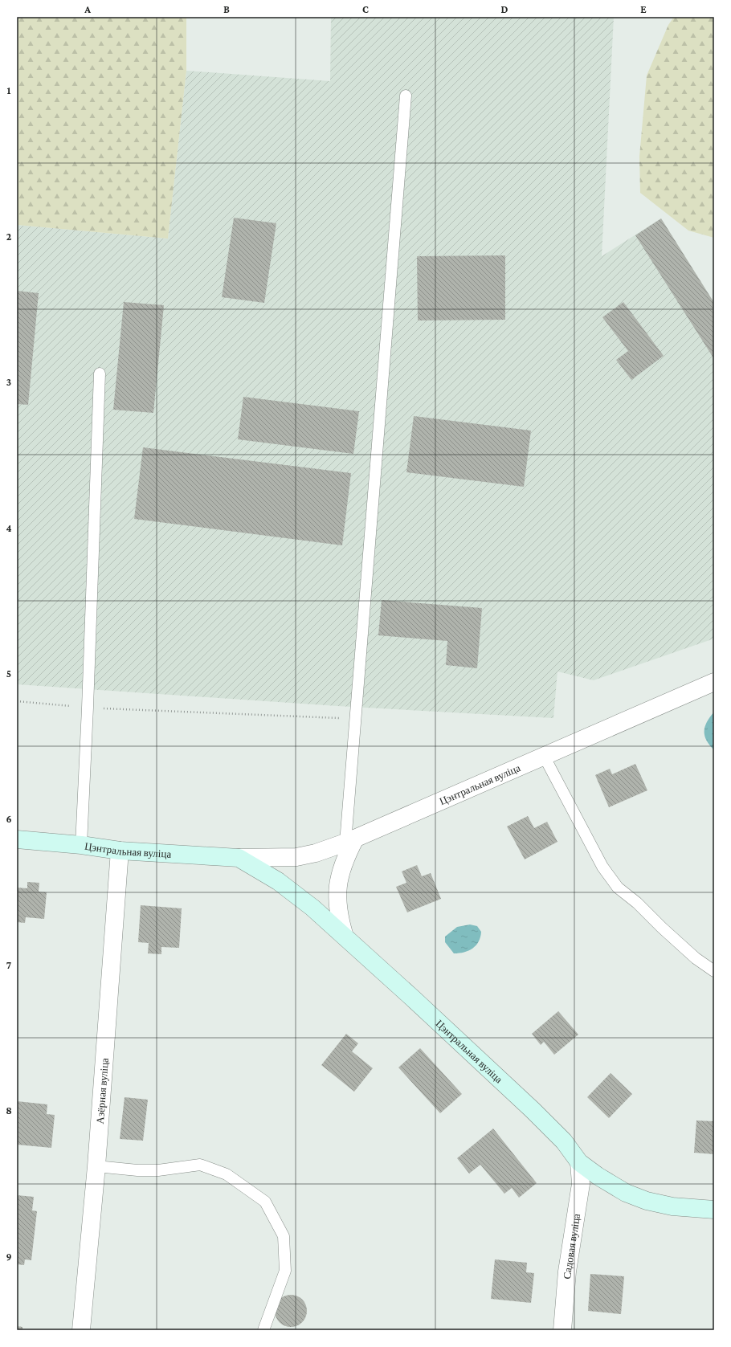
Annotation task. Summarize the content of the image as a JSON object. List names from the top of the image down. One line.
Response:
{"streets":{"street":["Цэнтральная вуліца","Азёрная вуліца","Садовая вуліца"]},"crossings":[["Цэнтральная вуліца","Азёрная вуліца"],["Цэнтральная вуліца","Садовая вуліца"]],"grid":{"columns":["A","B","C","D","E"],"rows":["1","2","3","4","5","6","7","8","9"]}}
